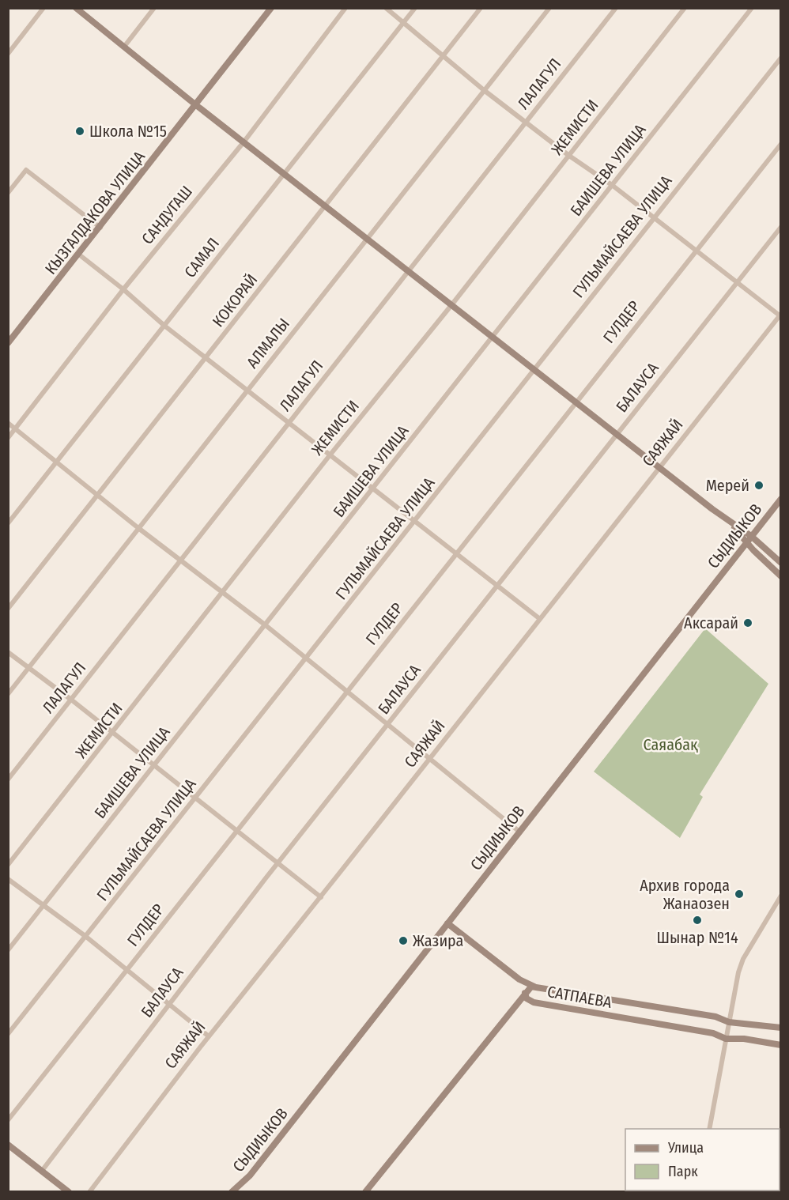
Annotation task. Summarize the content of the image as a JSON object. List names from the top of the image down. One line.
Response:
{"streets":{"street":["ЛАЛАГУЛ","ЖЕМИСТИ","БАИШЕВА УЛИЦА","КЫЗГАЛДАКОВА УЛИЦА","САНДУГАШ","ГУЛЬМАЙСАЕВА УЛИЦА","САМАЛ","КОКОРАЙ","ГУЛДЕР","АЛМАЛЫ","БАЛАУСА","САЯЖАЙ","СЫДИЫКОВ","САТПАЕВА"]},"parks":["Саяабақ"],"places":["Школа №15","Мерей","Аксарай","Архив города Жанаозен","Шынар №14","Жазира"],"legend":["Улица","Парк"]}
